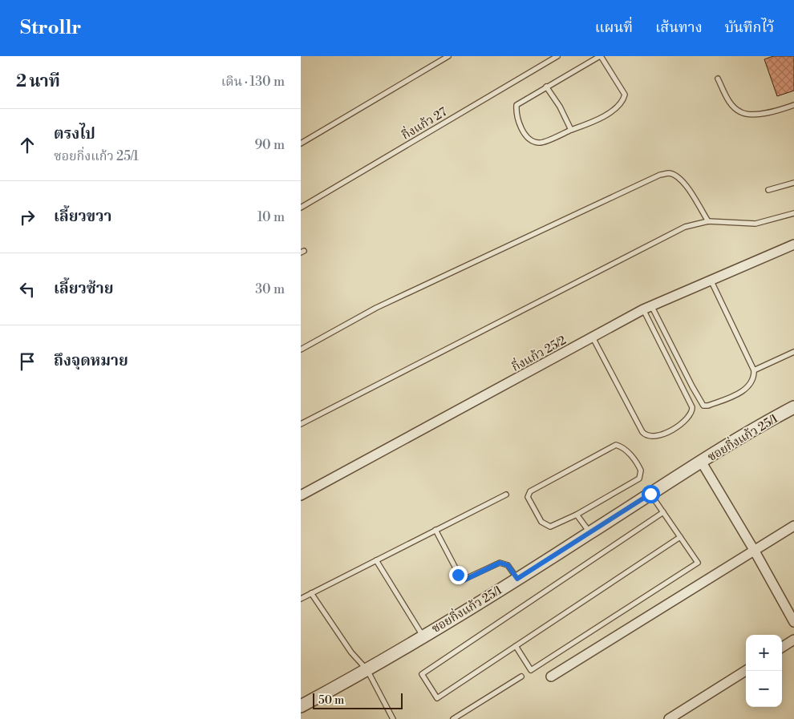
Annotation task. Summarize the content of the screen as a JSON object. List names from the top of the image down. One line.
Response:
{"streets":{"street":["กิ่งแก้ว 25/2","ซอยกิ่งแก้ว 25/1"],"lane":["กิ่งแก้ว 27"]},"scale_bar":"50 m","page":{"header":"Strollr","nav":["แผนที่","เส้นทาง","บันทึกไว้"],"heading":["2 นาที","เดิน · 130 m"],"list":[["ตรงไป","ซอยกิ่งแก้ว 25/1","90 m"],["เลี้ยวขวา","10 m"],["เลี้ยวซ้าย","30 m"],"ถึงจุดหมาย"],"map_buttons":["+","−"],"scale":"50 m"}}
